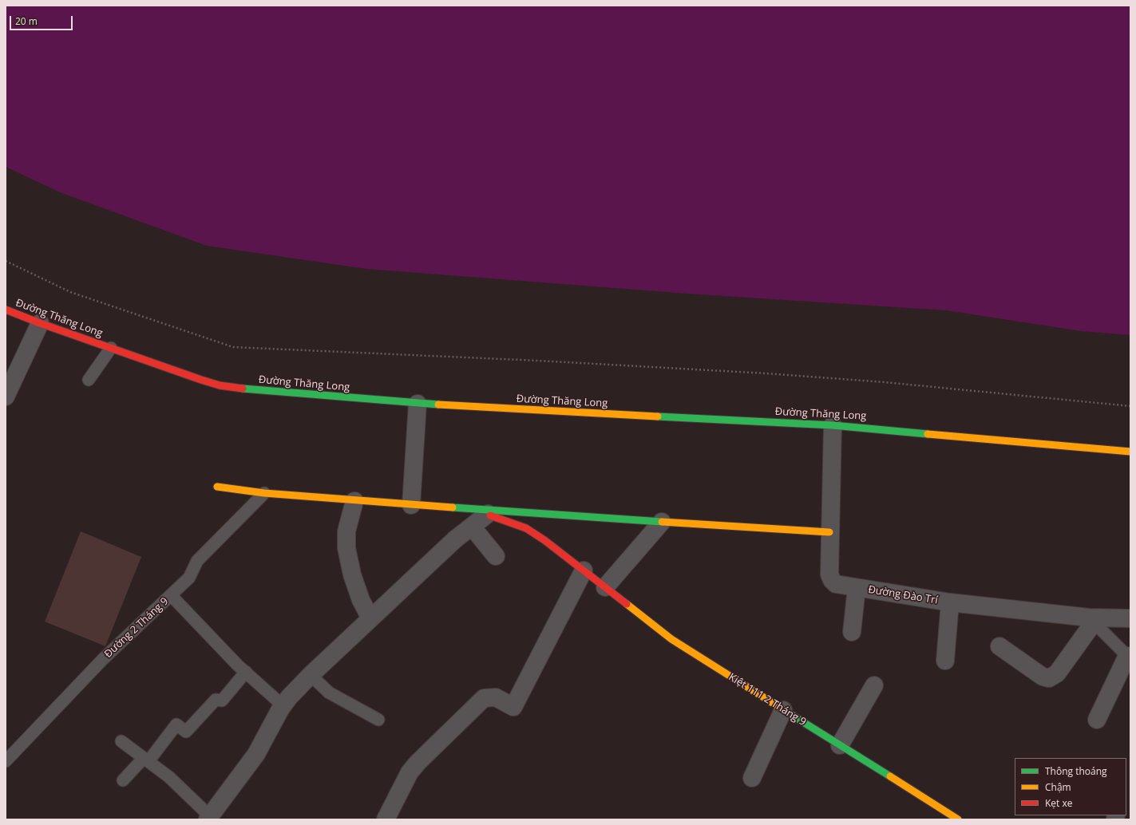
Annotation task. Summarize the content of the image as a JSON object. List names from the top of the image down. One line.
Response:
{"streets":{"street":["Đường Thăng Long","Đường Đào Trí","Kiệt 111 2 Tháng 9"],"lane":["Đường 2 Tháng 9"]},"crossings":[["Đường Thăng Long","Đường Đào Trí"]],"legend":["Thông thoáng","Chậm","Kẹt xe"],"scale_bar":"20 m"}
